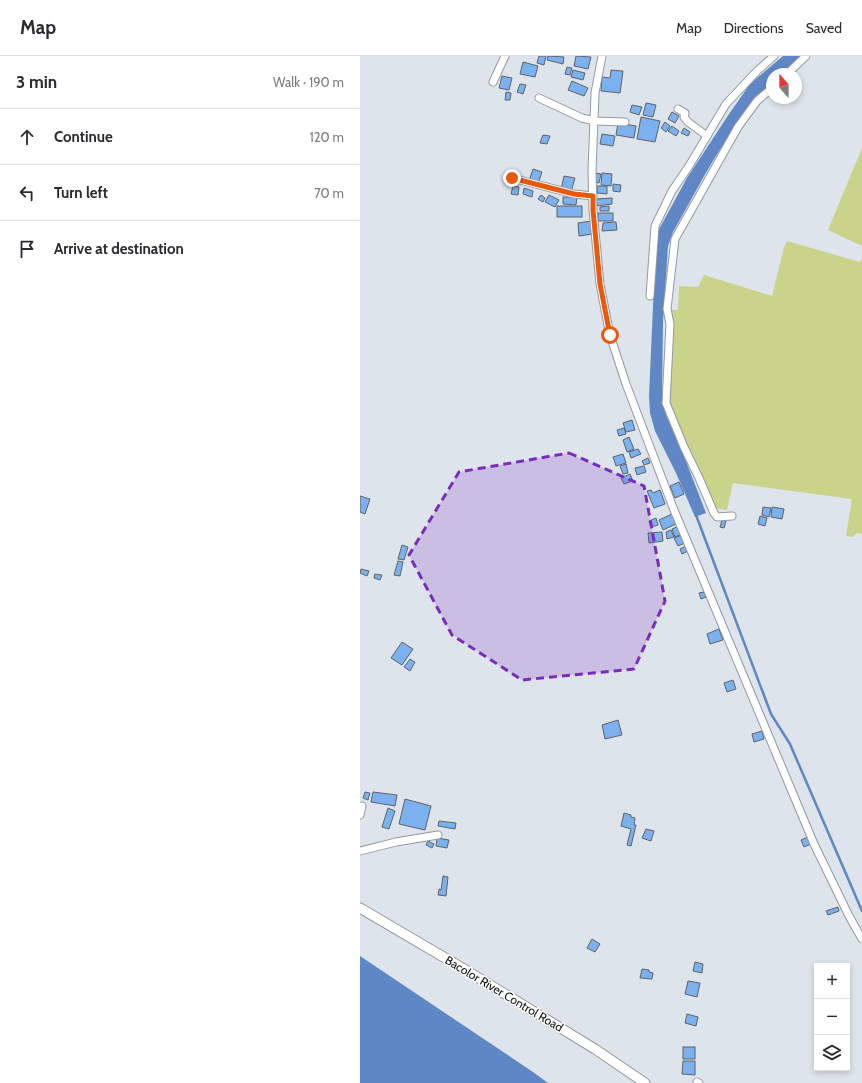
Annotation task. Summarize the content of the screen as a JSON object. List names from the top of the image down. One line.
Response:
{"streets":{"street":["Bacolor River Control Road"]},"north":"top","page":{"header":"Map","nav":["Map","Directions","Saved"],"heading":["3 min","Walk · 190 m"],"list":[["Continue","120 m"],["Turn left","70 m"],"Arrive at destination"],"map_buttons":["+","−"]}}
